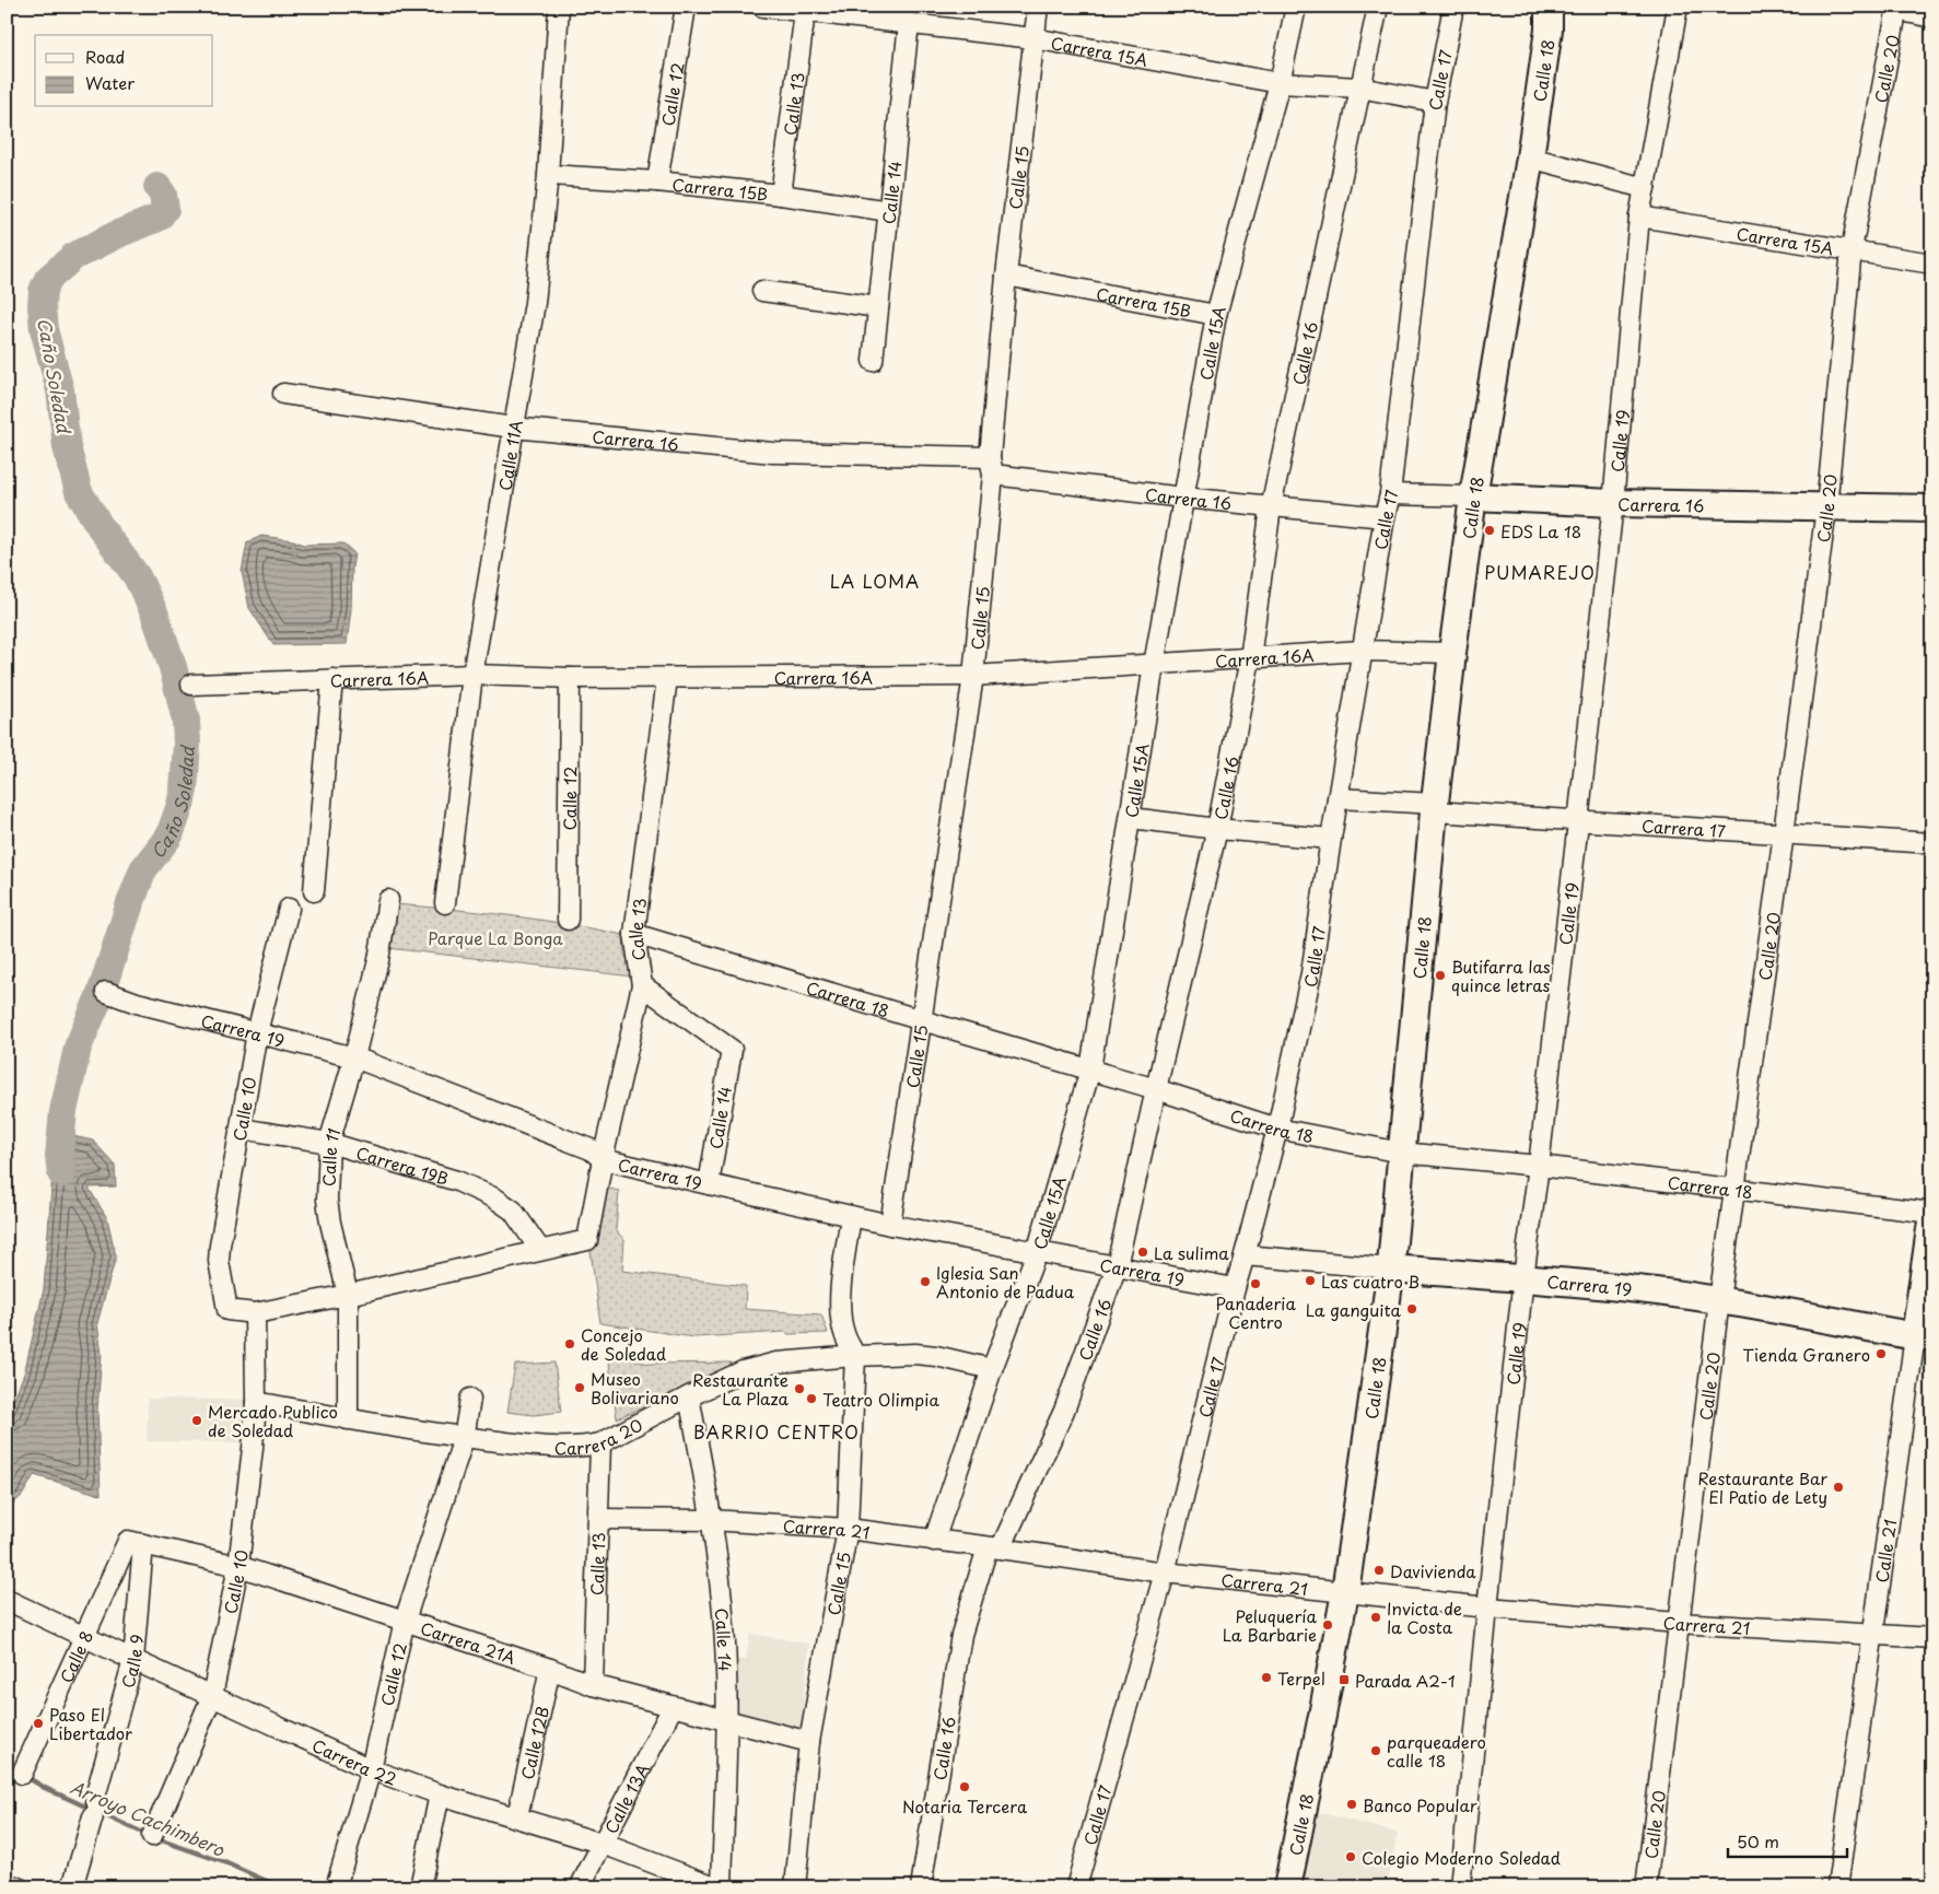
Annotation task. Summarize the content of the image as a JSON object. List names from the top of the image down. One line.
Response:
{"streets":{"main road":["Calle 18","Carrera 16","Carrera 19","Calle 21"],"street":["Carrera 15A","Calle 20","Calle 17","Calle 12","Calle 13","Calle 15","Carrera 15B","Calle 14","Calle 15A","Calle 16","Calle 19","Calle 11A","Carrera 16A","Carrera 17","Carrera 18","Calle 10","Calle 11","Carrera 19B","Carrera 20","Carrera 21","Carrera 21A","Calle 8","Calle 9","Calle 12B","Carrera 22","Calle 13A"]},"crossings":[["Carrera 15A","Calle 20"],["Carrera 15A","Calle 17"],["Carrera 15A","Calle 13"],["Carrera 15A","Calle 15"],["Carrera 15A","Calle 14"],["Carrera 15A","Calle 15A"],["Carrera 15A","Calle 16"],["Carrera 15A","Calle 19"],["Calle 20","Carrera 16"],["Calle 20","Carrera 17"],["Calle 20","Carrera 18"],["Calle 20","Carrera 19"],["Calle 20","Carrera 21"],["Calle 18","Carrera 16"],["Calle 18","Carrera 16A"],["Calle 18","Carrera 17"],["Calle 18","Carrera 18"],["Calle 18","Carrera 19"],["Calle 18","Carrera 21"],["Calle 17","Carrera 16"],["Calle 17","Carrera 16A"],["Calle 17","Carrera 17"],["Calle 17","Carrera 18"],["Calle 17","Carrera 19"],["Calle 17","Carrera 21"],["Calle 12","Carrera 15B"],["Calle 12","Carrera 16A"],["Calle 12","Carrera 20"],["Calle 12","Carrera 21A"],["Calle 12","Carrera 22"],["Calle 13","Carrera 15B"],["Calle 13","Calle 14"],["Calle 13","Carrera 16A"],["Calle 13","Carrera 18"],["Calle 13","Carrera 19"],["Calle 13","Carrera 19B"],["Calle 13","Carrera 20"],["Calle 13","Carrera 21"],["Calle 13","Carrera 21A"],["Calle 15","Carrera 15B"],["Calle 15","Carrera 16"],["Calle 15","Carrera 16A"],["Calle 15","Carrera 18"],["Calle 15","Carrera 19"],["Calle 15","Carrera 20"],["Calle 15","Carrera 21"],["Calle 15","Carrera 21A"],["Carrera 15B","Calle 14"],["Carrera 15B","Calle 15A"],["Carrera 15B","Calle 11A"],["Calle 14","Carrera 19"],["Calle 14","Carrera 20"],["Calle 14","Carrera 21"],["Calle 14","Carrera 21A"],["Calle 14","Carrera 22"],["Calle 15A","Carrera 16"],["Calle 15A","Carrera 16A"],["Calle 15A","Carrera 18"],["Calle 15A","Carrera 19"],["Calle 15A","Carrera 20"],["Calle 15A","Carrera 21"],["Calle 16","Carrera 16"],["Calle 16","Carrera 16A"],["Calle 16","Carrera 18"],["Calle 16","Carrera 19"],["Calle 16","Carrera 21"],["Carrera 16","Calle 19"],["Carrera 16","Calle 11A"],["Calle 19","Carrera 17"],["Calle 19","Carrera 18"],["Calle 19","Carrera 19"],["Calle 19","Carrera 21"],["Calle 11A","Carrera 16A"],["Carrera 18","Calle 21"],["Carrera 19","Calle 10"],["Carrera 19","Calle 11"],["Carrera 19","Calle 21"],["Calle 10","Carrera 19B"],["Calle 10","Carrera 20"],["Calle 10","Carrera 21A"],["Calle 10","Carrera 22"],["Calle 11","Carrera 19B"],["Calle 11","Carrera 20"],["Carrera 21","Calle 21"],["Carrera 21A","Calle 8"],["Carrera 21A","Calle 9"],["Carrera 21A","Calle 12B"],["Carrera 21A","Calle 13A"],["Calle 8","Calle 9"],["Calle 8","Carrera 22"],["Calle 9","Carrera 22"],["Calle 12B","Carrera 22"],["Carrera 22","Calle 13A"]],"districts":["PUMAREJO","LA LOMA","BARRIO CENTRO"],"water":["Caño Soledad","Arroyo Cachimbero"],"parks":["Parque La Bonga"],"places":{"other":["EDS La 18","Butifarra las quince letras","La sulima","Las cuatro B","Iglesia San Antonio de Padua","Panaderia Centro","La ganguita","Concejo de Soledad","Tienda Granero","Museo Bolivariano","Restaurante La Plaza","Teatro Olimpia","Mercado Publico de Soledad","Restaurante Bar El Patio de Lety","Davivienda","Invicta de la Costa","Peluquería La Barbarie","Terpel","Paso El Libertador","parqueadero calle 18","Notaria Tercera","Banco Popular","Colegio Moderno Soledad"],"transit":["Parada A2-1"]},"legend":["Road","Water"],"scale_bar":"50 m"}
